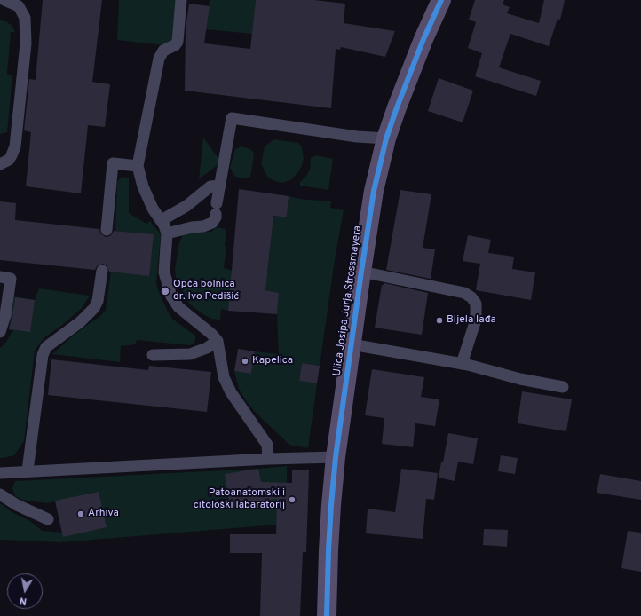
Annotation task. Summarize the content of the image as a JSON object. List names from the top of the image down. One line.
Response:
{"streets":{"main road":["Ulica Josipa Jurja Strossmayera"]},"places":["Opća bolnica dr. Ivo Pedišić","Bijela lađa","Kapelica","Patoanatomski i citološki labaratorij","Arhiva"],"north":"bottom"}
